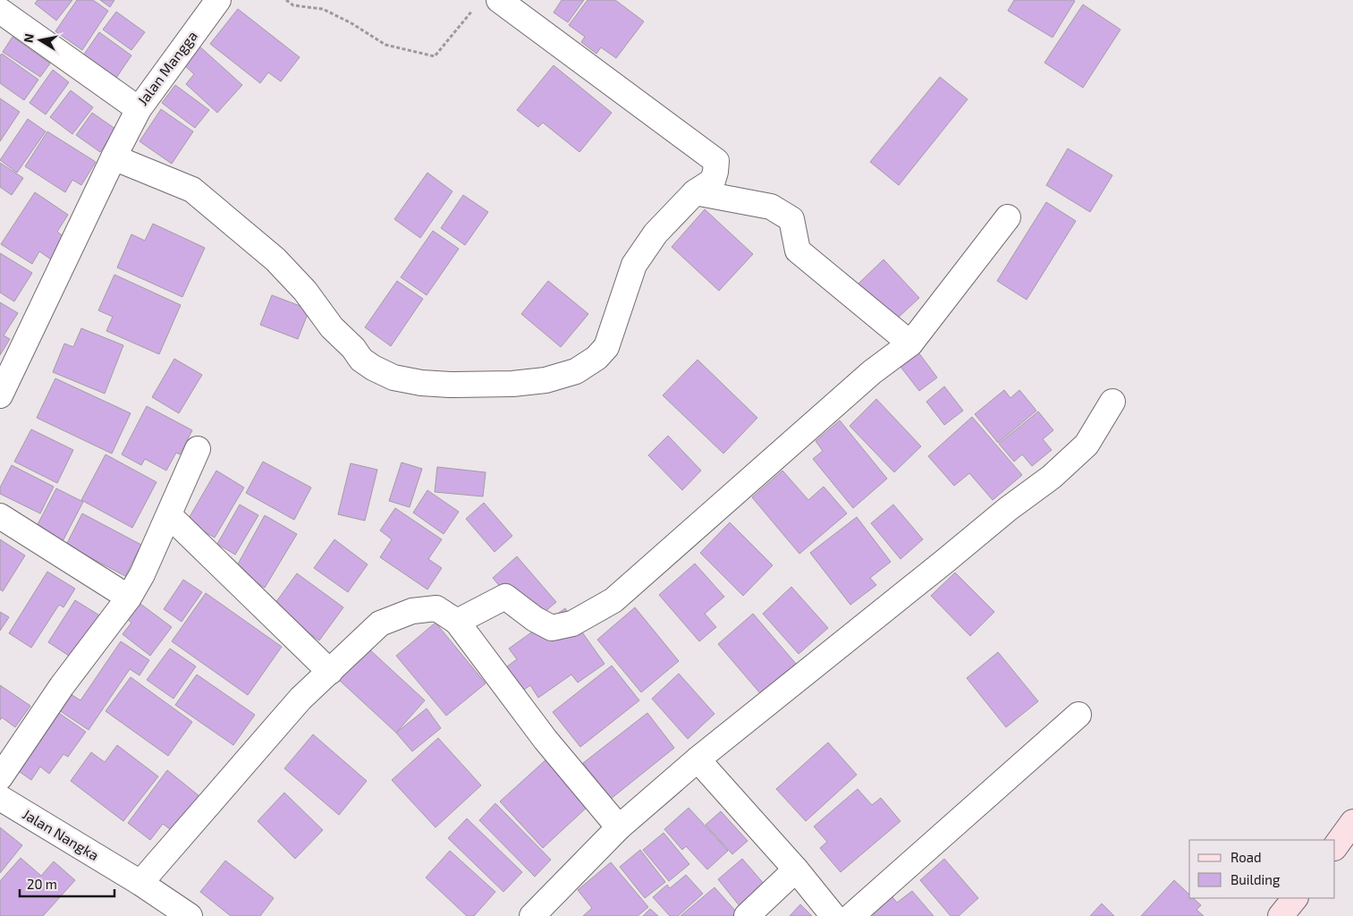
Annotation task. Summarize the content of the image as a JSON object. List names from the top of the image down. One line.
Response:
{"streets":{"street":["Jalan Mangga","Jalan Nangka"]},"legend":["Road","Building"],"scale_bar":"20 m","north":"left"}
